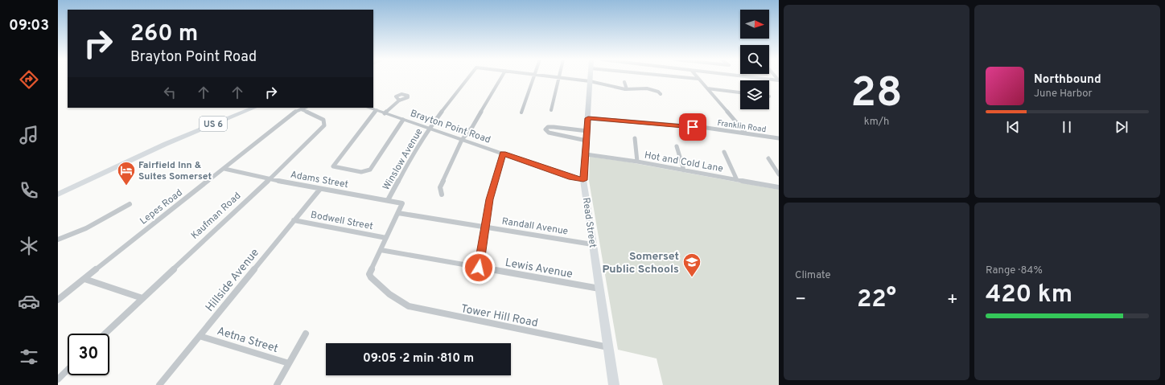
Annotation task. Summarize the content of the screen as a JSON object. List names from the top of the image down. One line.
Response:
{"streets":{"main road":["US 6","Read Street"],"street":["Franklin Road","Brayton Point Road","Winslow Avenue","Hot and Cold Lane","Adams Street","Lepes Road","Kaufman Road","Bodwell Street","Randall Avenue","Lewis Avenue","Hillside Avenue","Tower Hill Road","Aetna Street"]},"crossings":[["Franklin Road","Read Street"],["Brayton Point Road","Winslow Avenue"],["Brayton Point Road","Read Street"],["Winslow Avenue","Adams Street"],["Hot and Cold Lane","Read Street"],["Adams Street","Lepes Road"],["Adams Street","Kaufman Road"],["Adams Street","Randall Avenue"],["Adams Street","Hillside Avenue"],["Lepes Road","Kaufman Road"],["Bodwell Street","Hillside Avenue"],["Read Street","Randall Avenue"],["Read Street","Lewis Avenue"],["Read Street","Tower Hill Road"],["Lewis Avenue","Tower Hill Road"],["Hillside Avenue","Aetna Street"]],"places":{"hotel":["Fairfield Inn & Suites Somerset"],"school or university":["Somerset Public Schools"]},"north":"right","page":{"tabs":"09:03","tile":[["28","km/h"],"Climate",["Range · 84%","420 km"]],"turn":["260 m","Brayton Point Road"],"song":["Northbound","June Harbor"],"heat":["−","22°","+"],"limit":"30","trip":"09:05 · 2 min · 810 m"}}
